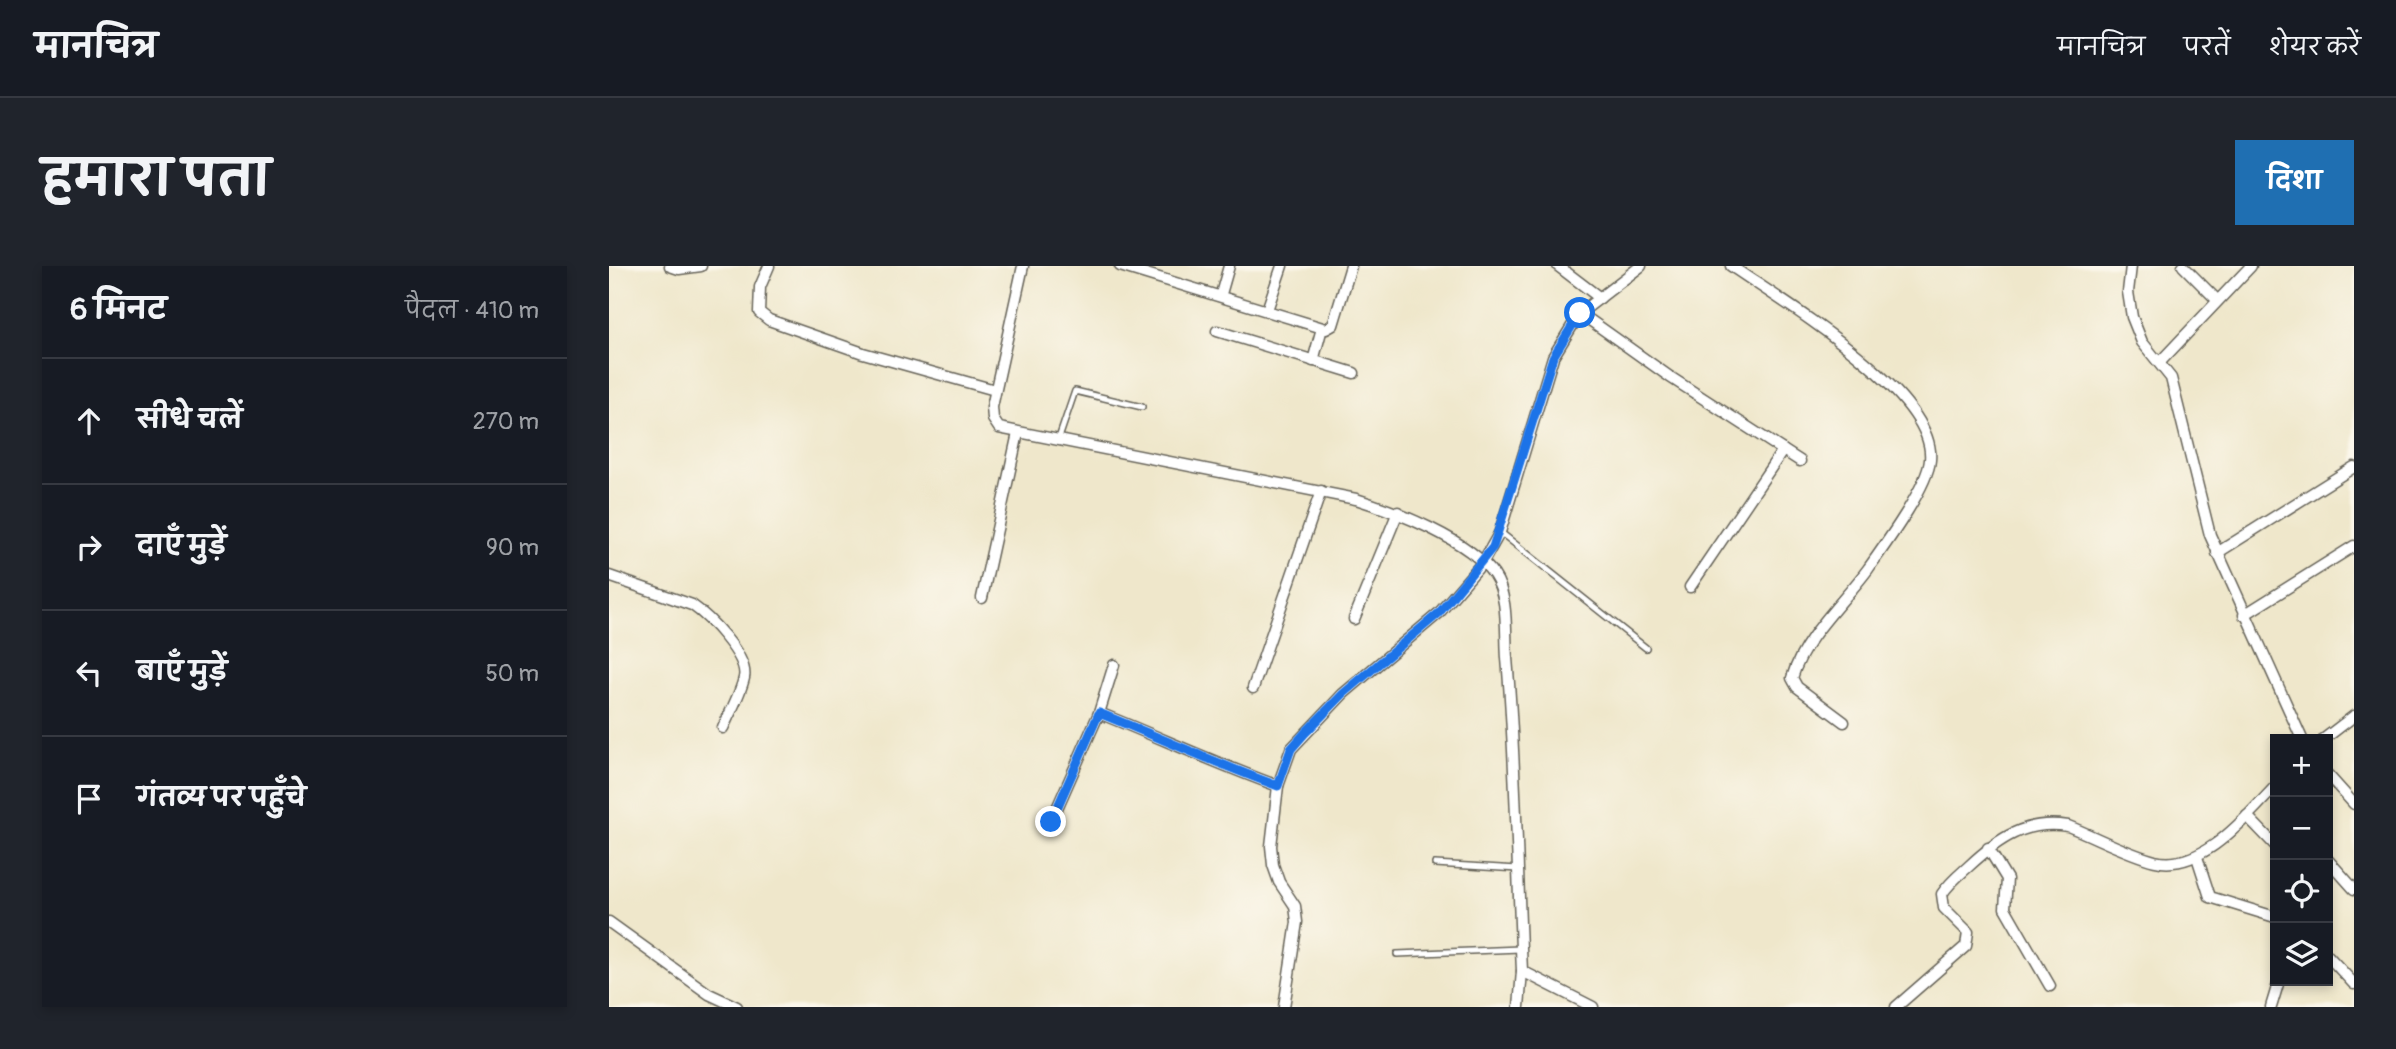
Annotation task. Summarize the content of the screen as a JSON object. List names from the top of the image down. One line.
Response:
{"page":{"header":"मानचित्र","nav":["मानचित्र","परतें","शेयर करें"],"title":"हमारा पता","buttons":"दिशा","heading":["6 मिनट","पैदल · 410 m"],"list":[["सीधे चलें","270 m"],["दाएँ मुड़ें","90 m"],["बाएँ मुड़ें","50 m"],"गंतव्य पर पहुँचे"],"map_buttons":["+","−"]}}
